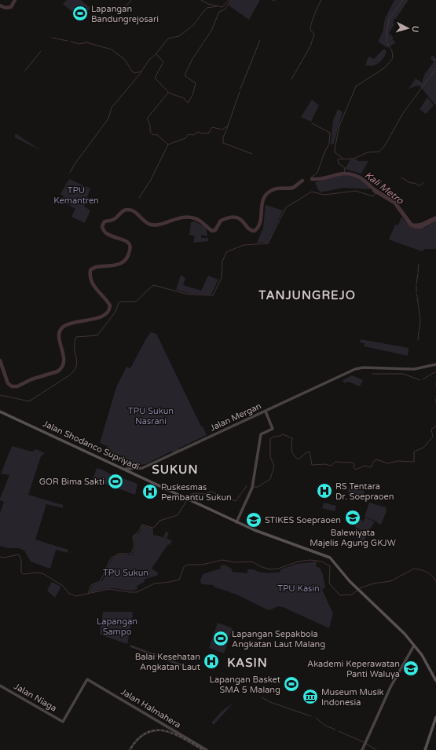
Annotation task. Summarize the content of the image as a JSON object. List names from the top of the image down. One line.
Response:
{"streets":{"main road":["Jalan Shodanco Supriyadi"],"street":["Jalan Mergan","Jalan Niaga","Jalan Halmahera"]},"crossings":[["Jalan Mergan","Jalan Shodanco Supriyadi"],["Jalan Niaga","Jalan Halmahera"]],"districts":["TANJUNGREJO","SUKUN","KASIN"],"water":["Kali Metro"],"parks":["TPU Kemantren","TPU Sukun Nasrani","TPU Sukun","TPU Kasin","Lapangan Sampo"],"places":{"sports":["Lapangan Bandungrejosari","GOR Bima Sakti","Lapangan Sepakbola Angkatan Laut Malang","Lapangan Basket SMA 5 Malang"],"hospital":["RS Tentara Dr. Soepraoen","Puskesmas Pembantu Sukun","Balai Kesehatan Angkatan Laut"],"school or university":["Balewiyata Majelis Agung GKJW","STIKES Soepraoen","Akademi Keperawatan Panti Waluya"],"museum":["Museum Musik Indonesia"]},"north":"right"}
